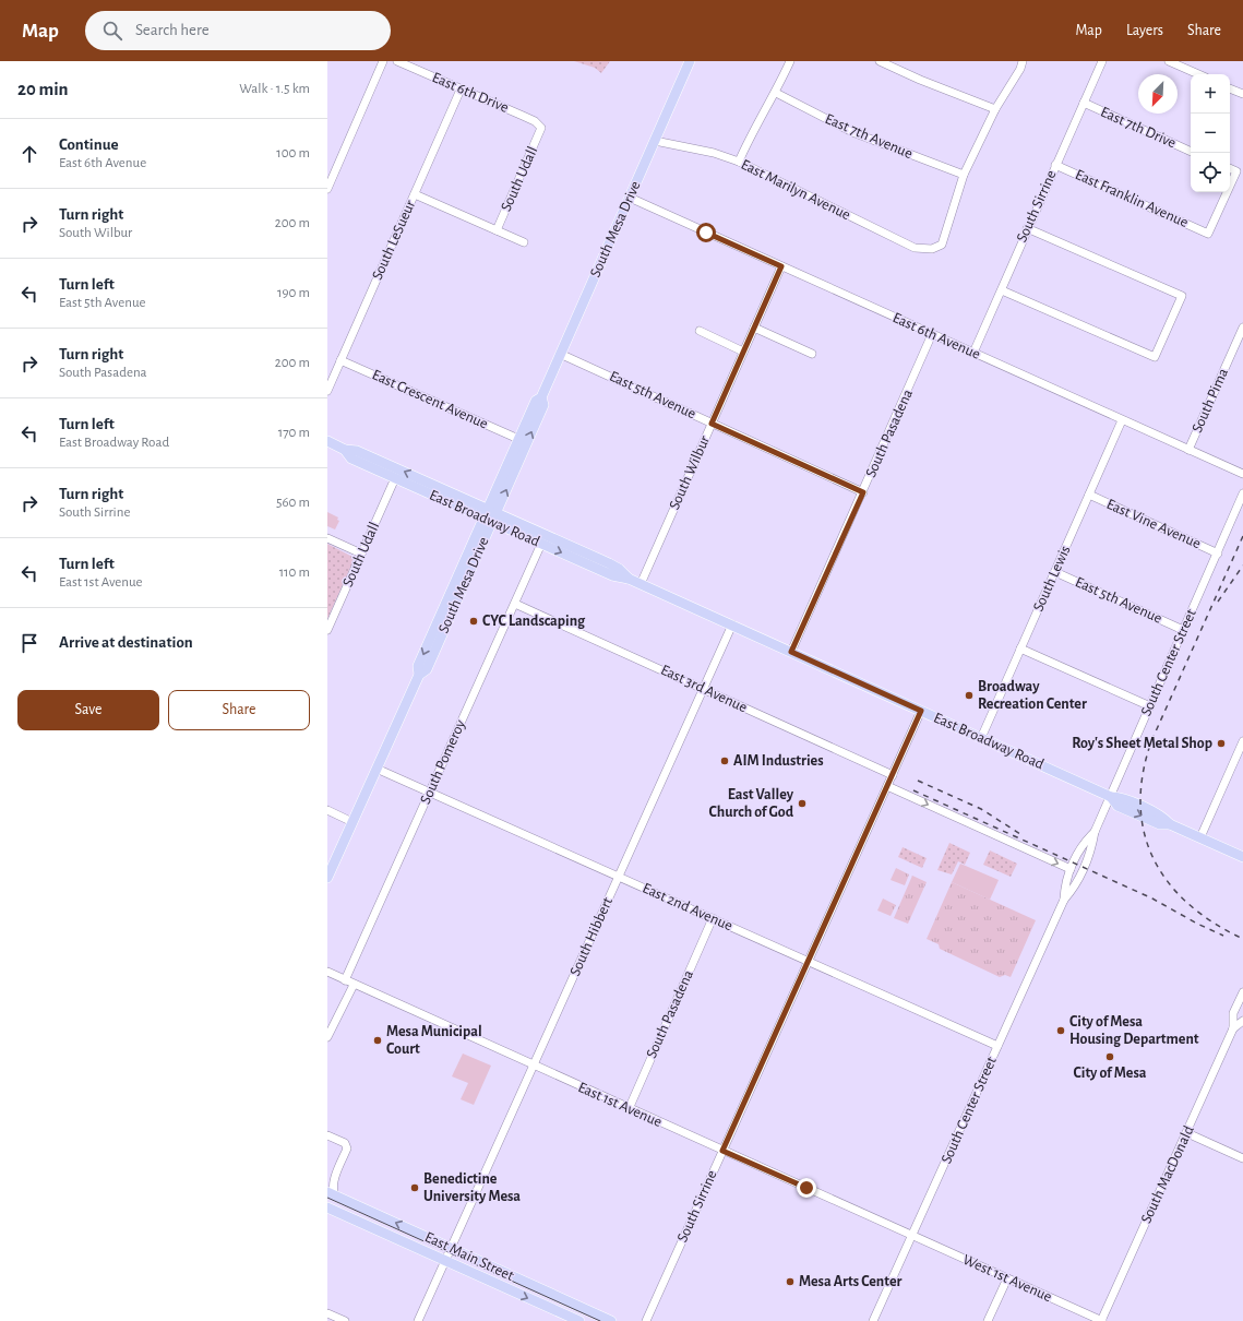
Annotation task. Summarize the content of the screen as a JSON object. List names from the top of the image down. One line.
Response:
{"streets":{"main road":["South Mesa Drive","East Broadway Road","East Main Street"],"street":["East 6th Drive","East 7th Drive","East 7th Avenue","South Udall","East Marilyn Avenue","East Franklin Avenue","South Sirrine","South LeSueur","East 6th Avenue","East 5th Avenue","East Crescent Avenue","South Pima","South Pasadena","South Wilbur","East Vine Avenue","South Lewis","South Center Street","East 3rd Avenue","South Pomeroy","East 2nd Avenue","South Hibbert","East 1st Avenue","South MacDonald","West 1st Avenue"]},"crossings":[["East 6th Drive","South Udall"],["East 6th Drive","South LeSueur"],["East 7th Drive","South Sirrine"],["East 7th Avenue","East Marilyn Avenue"],["South Udall","East Broadway Road"],["East Marilyn Avenue","South Mesa Drive"],["East Franklin Avenue","South Sirrine"],["South Sirrine","East 6th Avenue"],["South Sirrine","East Broadway Road"],["South Sirrine","East 3rd Avenue"],["South Sirrine","East 2nd Avenue"],["South Sirrine","East 1st Avenue"],["South Mesa Drive","East 6th Avenue"],["South Mesa Drive","East 5th Avenue"],["South Mesa Drive","East Crescent Avenue"],["South Mesa Drive","East Broadway Road"],["South Mesa Drive","East 2nd Avenue"],["South LeSueur","East Crescent Avenue"],["East 6th Avenue","South Pima"],["East 6th Avenue","South Pasadena"],["East 6th Avenue","South Wilbur"],["East 6th Avenue","South Lewis"],["East 5th Avenue","South Pasadena"],["East 5th Avenue","South Wilbur"],["East 5th Avenue","South Lewis"],["East 5th Avenue","South Center Street"],["South Pasadena","East Broadway Road"],["South Pasadena","East 2nd Avenue"],["South Pasadena","East 1st Avenue"],["South Wilbur","East Broadway Road"],["East Broadway Road","South Lewis"],["East Broadway Road","South Center Street"],["East Broadway Road","South Pomeroy"],["East Broadway Road","South Hibbert"],["East Vine Avenue","South Lewis"],["East Vine Avenue","South Center Street"],["South Center Street","East 2nd Avenue"],["South Center Street","East 1st Avenue"],["South Center Street","West 1st Avenue"],["East 3rd Avenue","South Pomeroy"],["East 3rd Avenue","South Hibbert"],["South Pomeroy","East 2nd Avenue"],["South Pomeroy","East 1st Avenue"],["East 2nd Avenue","South Hibbert"],["South Hibbert","East 1st Avenue"],["South Hibbert","East Main Street"],["East 1st Avenue","West 1st Avenue"],["South MacDonald","West 1st Avenue"]],"places":["CYC Landscaping","Broadway Recreation Center","Roy's Sheet Metal Shop","AIM Industries","East Valley Church of God","City of Mesa Housing Department","Mesa Municipal Court","City of Mesa","Benedictine University Mesa","Mesa Arts Center"],"north":"bottom left","page":{"header":"Map","search":"Search here","nav":["Map","Layers","Share"],"heading":["20 min","Walk · 1.5 km"],"map_buttons":["+","−"],"list":[["Continue","East 6th Avenue","100 m"],["Turn right","South Wilbur","200 m"],["Turn left","East 5th Avenue","190 m"],["Turn right","South Pasadena","200 m"],["Turn left","East Broadway Road","170 m"],["Turn right","South Sirrine","560 m"],["Turn left","East 1st Avenue","110 m"],"Arrive at destination"],"buttons":["Save","Share"]}}
